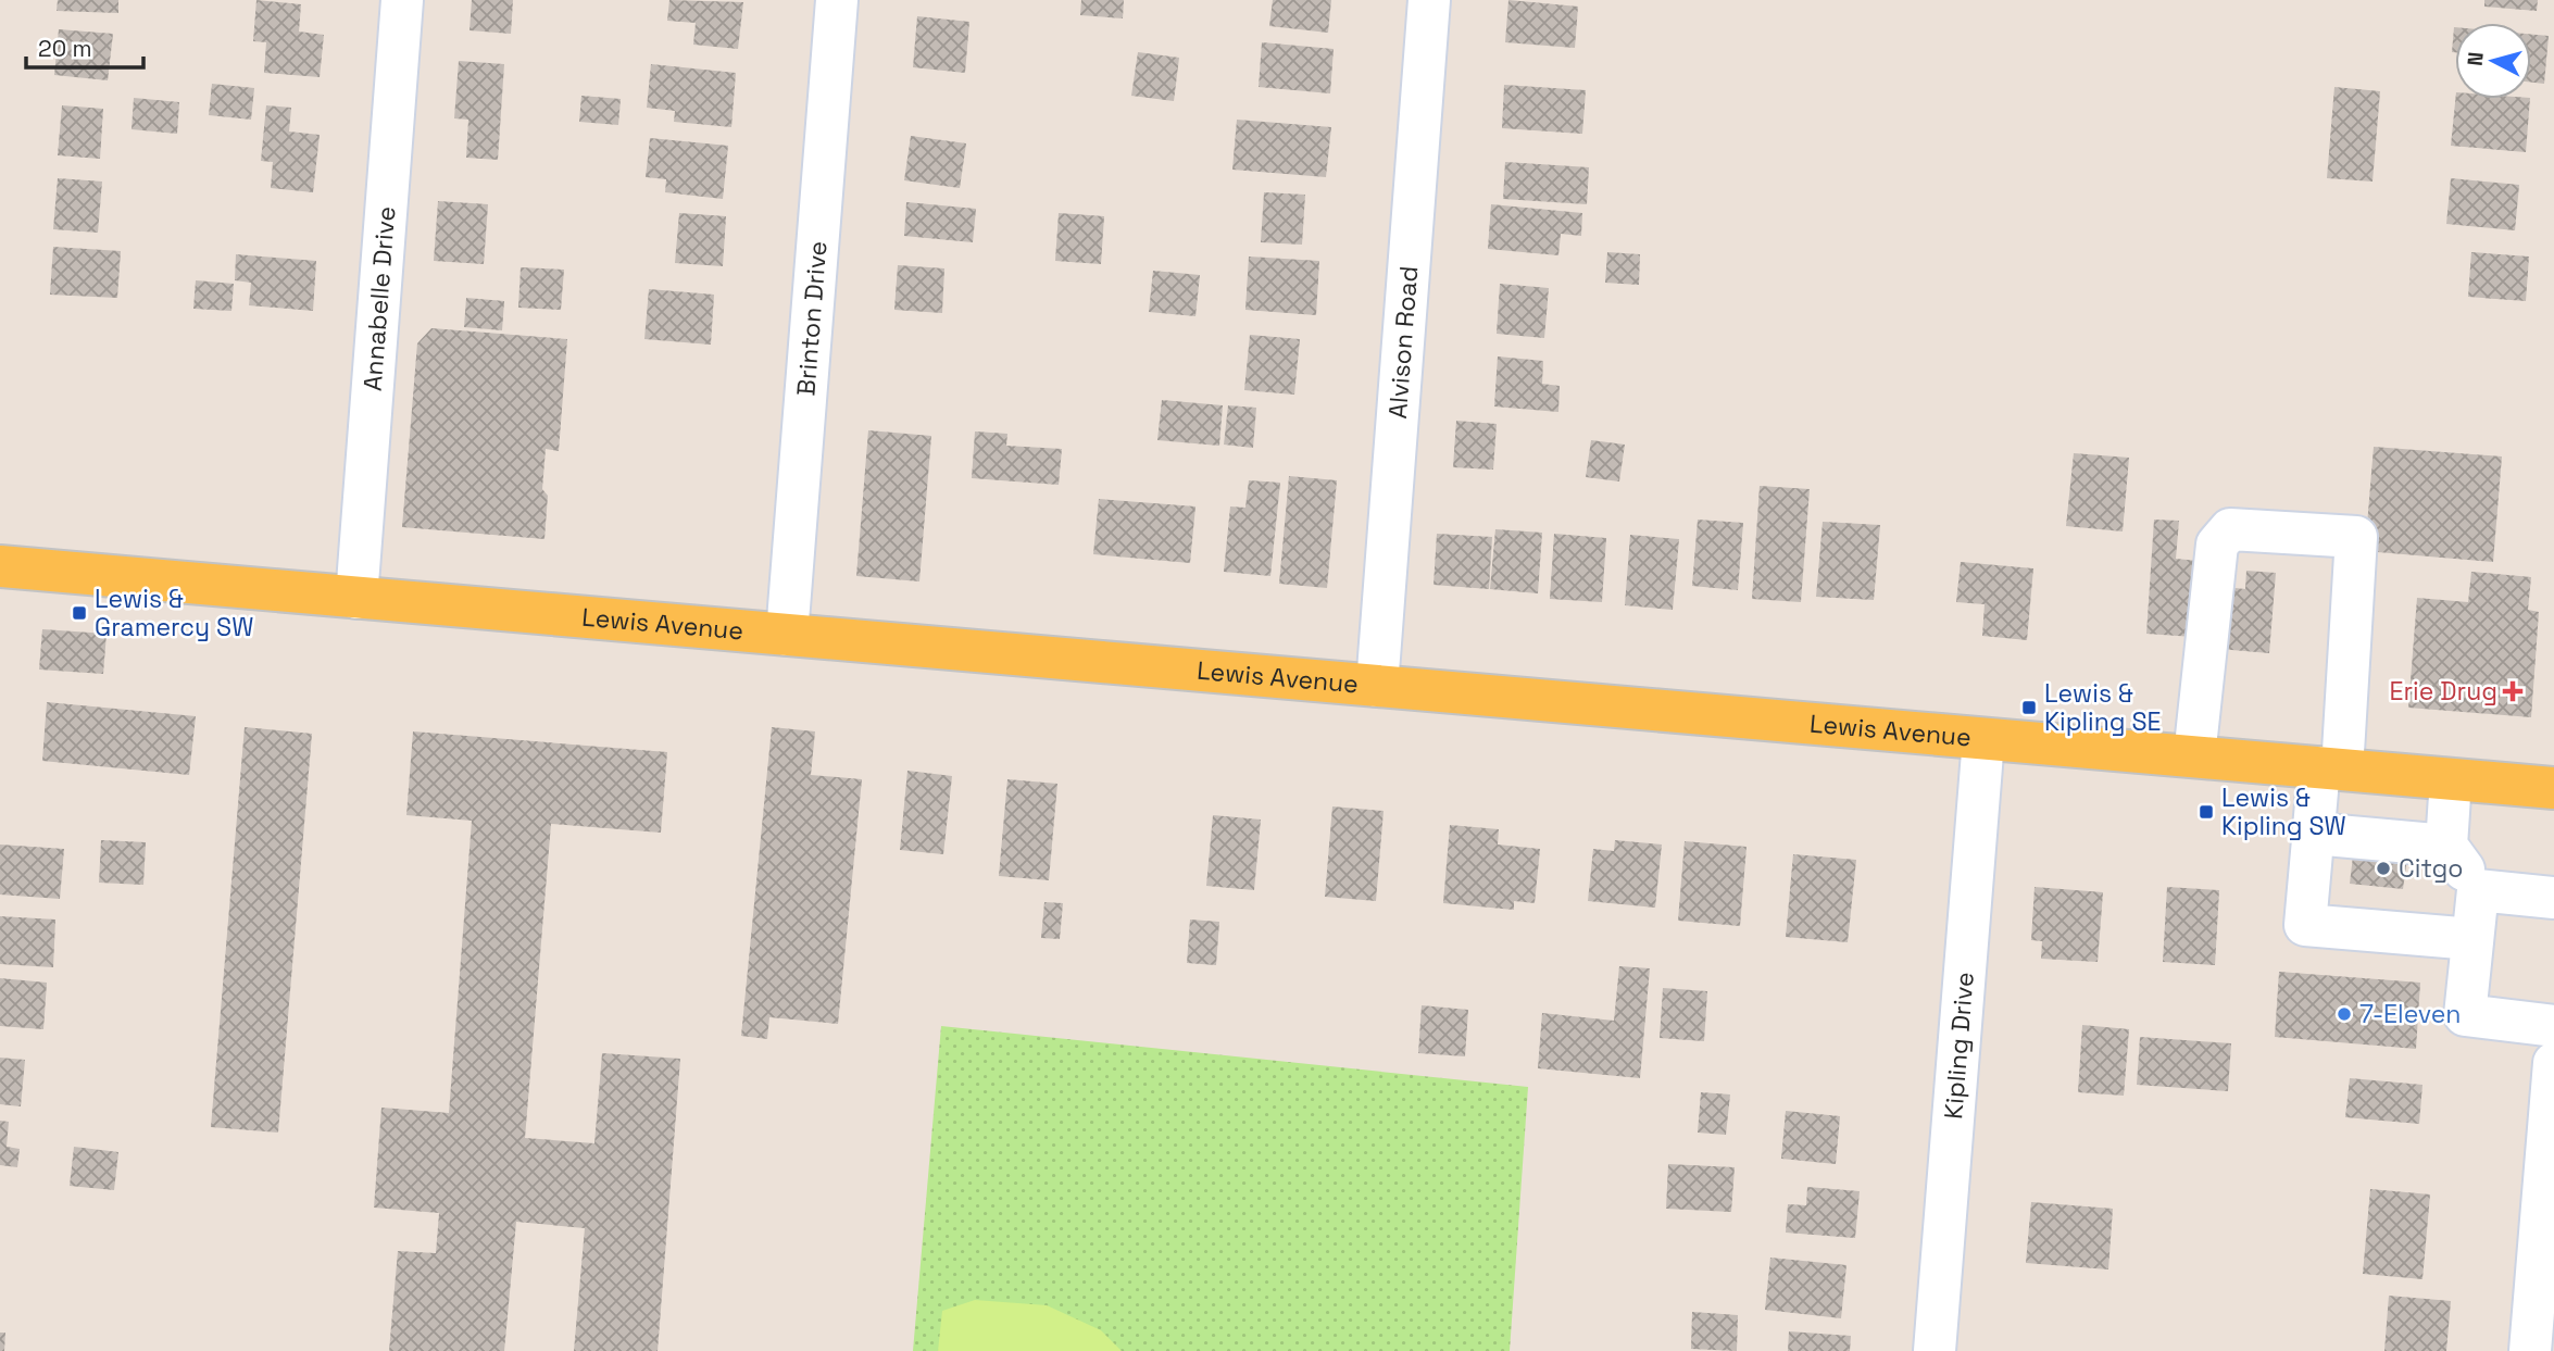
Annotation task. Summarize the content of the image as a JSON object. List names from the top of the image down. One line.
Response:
{"streets":{"main road":["Lewis Avenue"],"street":["Annabelle Drive","Brinton Drive","Alvison Road","Kipling Drive"]},"crossings":[["Annabelle Drive","Lewis Avenue"],["Brinton Drive","Lewis Avenue"],["Alvison Road","Lewis Avenue"],["Lewis Avenue","Kipling Drive"]],"places":{"transit":["Lewis & Gramercy SW","Lewis & Kipling SE","Lewis & Kipling SW"],"health":["Erie Drug"],"other":["Citgo","7-Eleven"]},"scale_bar":"20 m","north":"left"}
